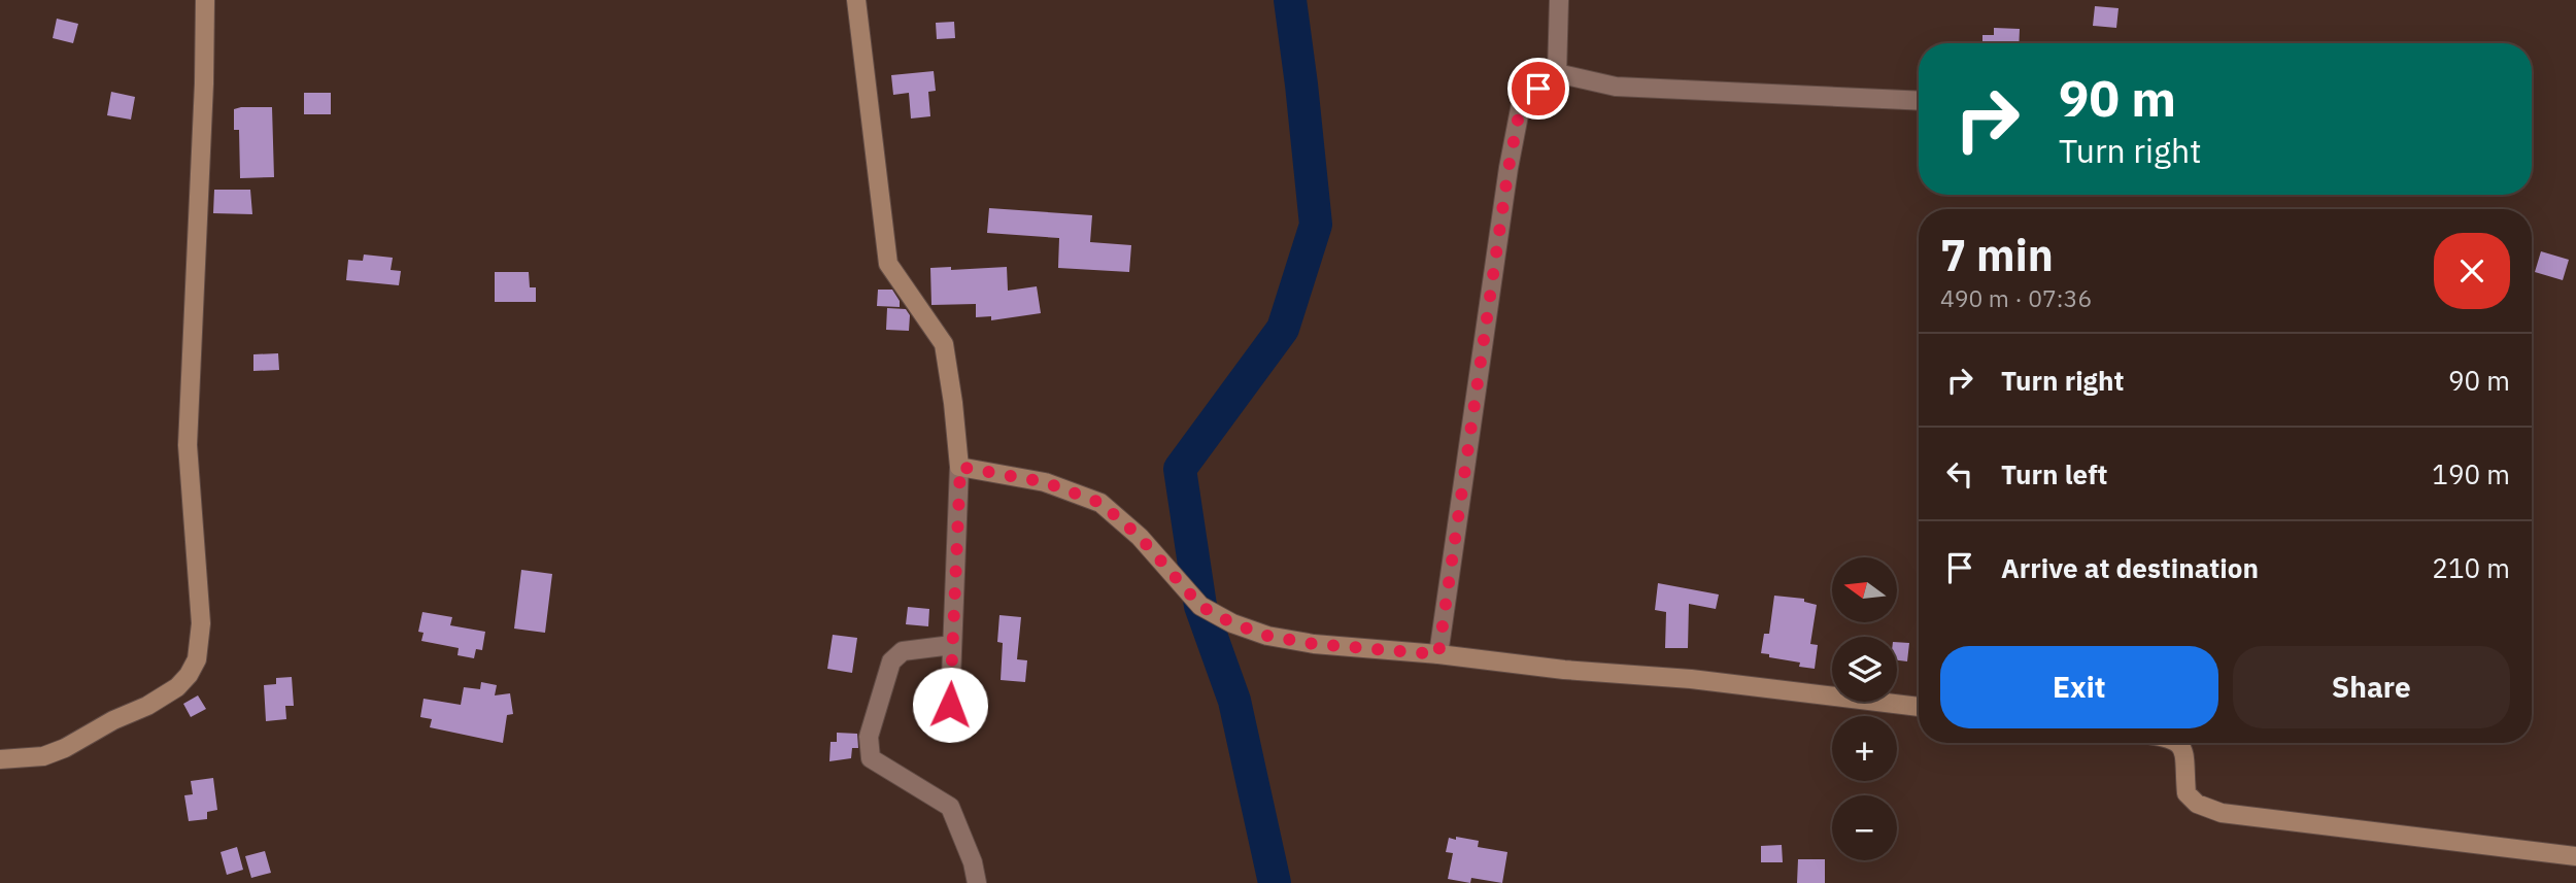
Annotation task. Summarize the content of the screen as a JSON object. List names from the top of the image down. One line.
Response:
{"north":"left","page":{"turn":["90 m","Turn right"],"heading":["7 min","490 m · 07:36"],"list":[{"name":"Turn right","value":"90 m"},{"name":"Turn left","value":"190 m"},{"name":"Arrive at destination","value":"210 m"}],"map_buttons":["+","−"],"buttons":["Exit","Share"]}}
